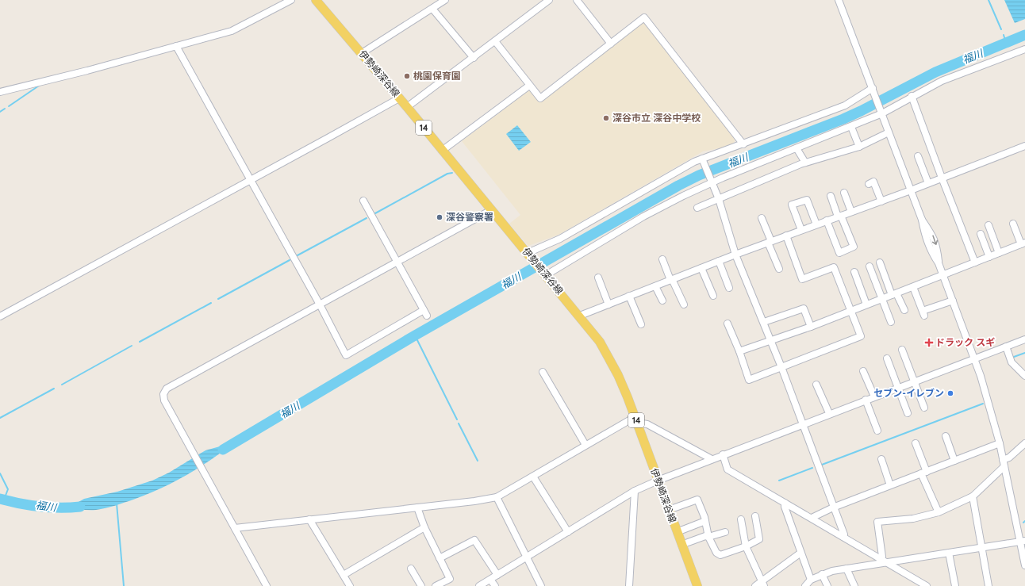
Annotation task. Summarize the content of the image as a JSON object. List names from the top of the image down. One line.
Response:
{"streets":{"main road":["伊勢崎深谷線","14"]},"water":["福川"],"places":{"other":["桃園保育園","深谷市立 深谷中学校","深谷警察署","セブン-イレブン"],"health":["ドラック スギ"]}}
